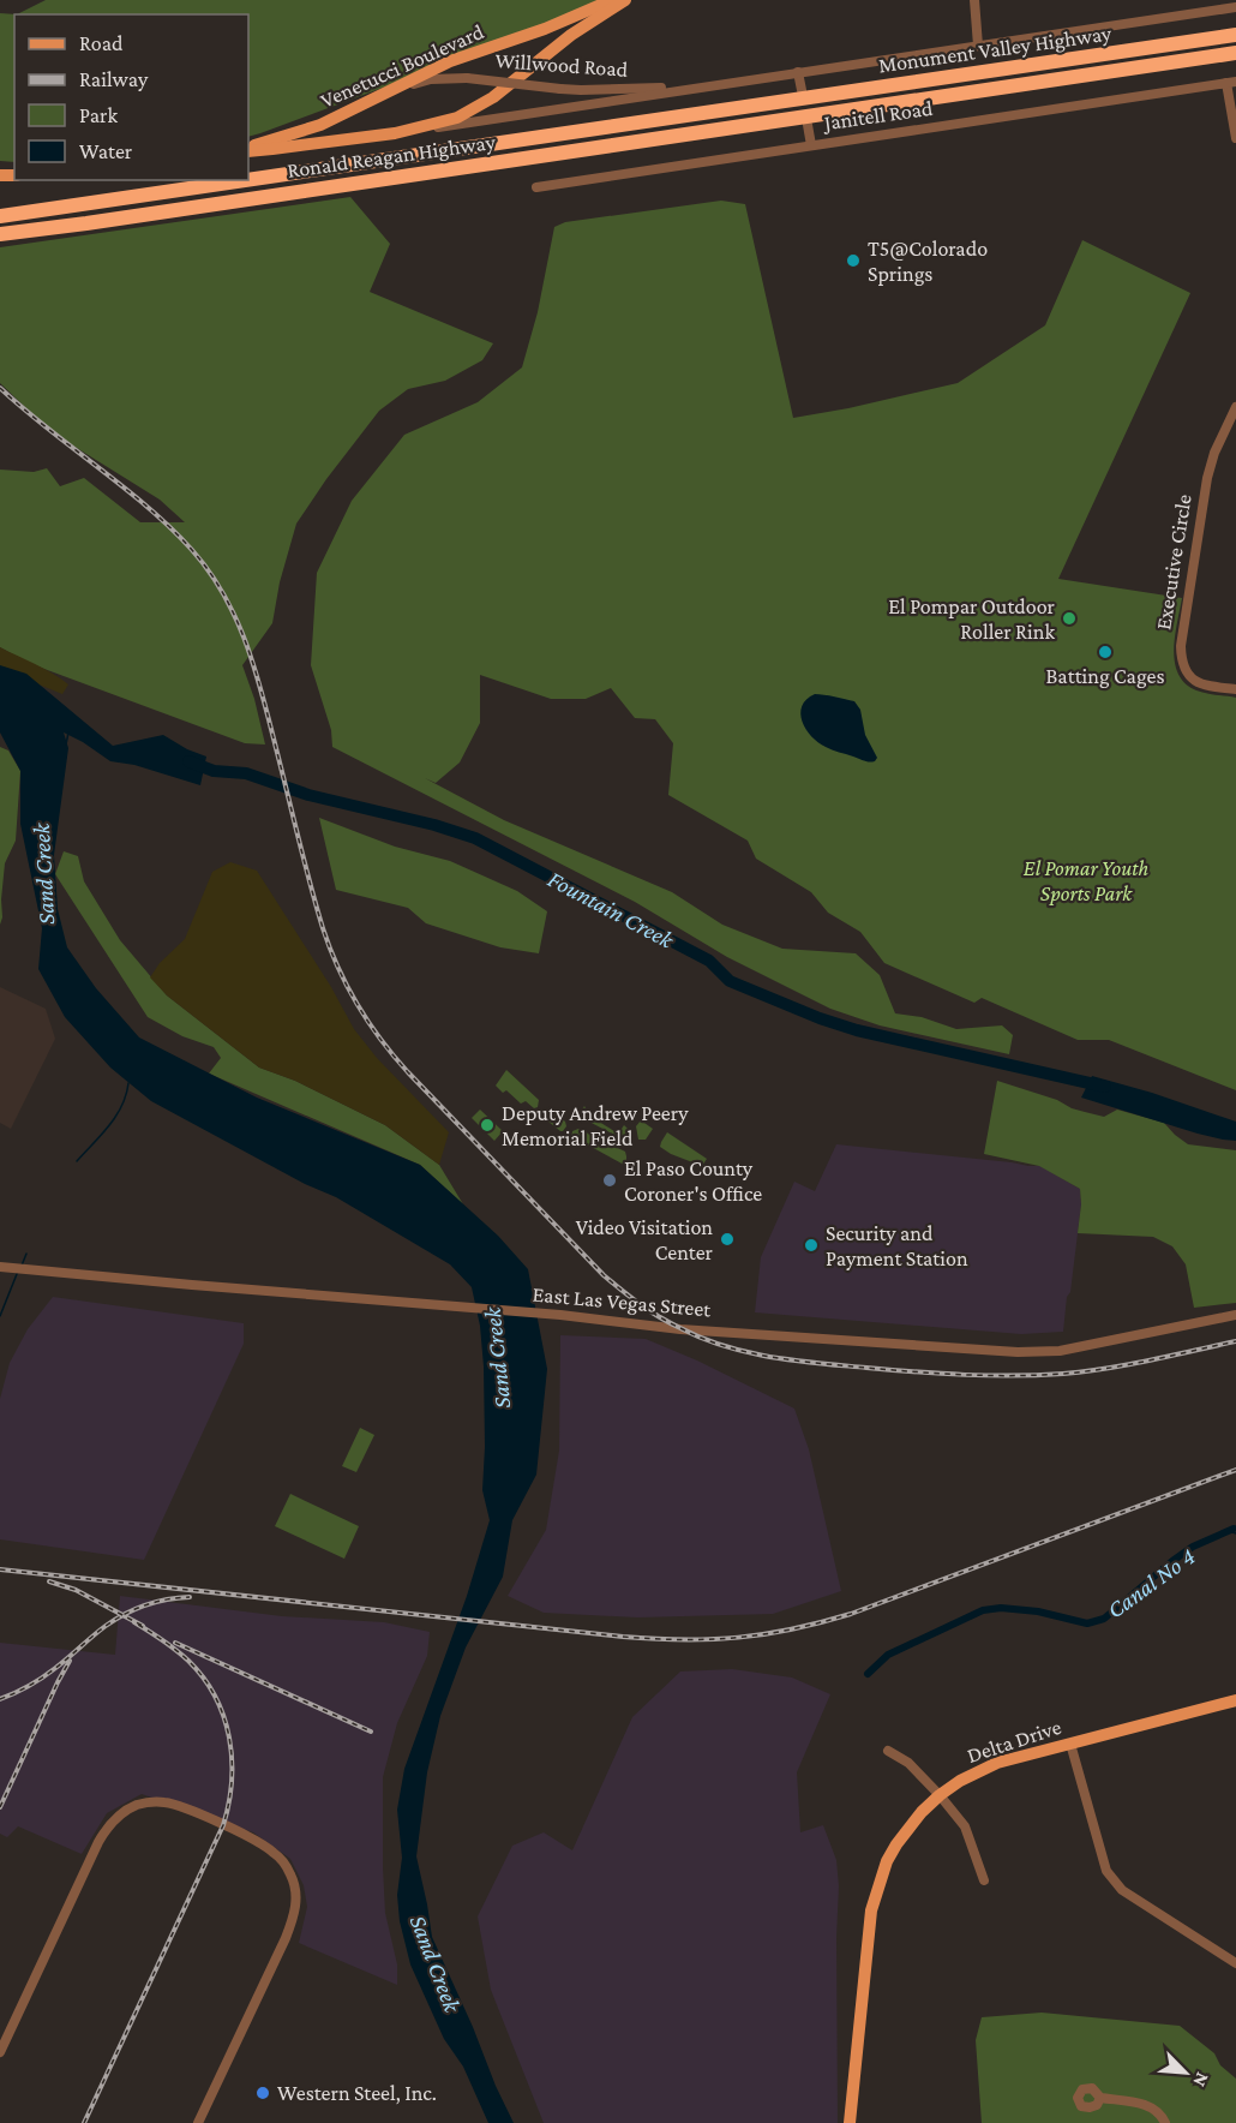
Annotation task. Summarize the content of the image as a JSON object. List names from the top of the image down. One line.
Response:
{"streets":{"highway":["Monument Valley Highway","Ronald Reagan Highway"],"main road":["Venetucci Boulevard","Delta Drive"],"street":["Willwood Road","Janitell Road","Executive Circle","East Las Vegas Street"]},"crossings":[["Monument Valley Highway","Ronald Reagan Highway"],["Willwood Road","Venetucci Boulevard"]],"water":["Sand Creek","Fountain Creek","Canal No 4"],"parks":["El Pomar Youth Sports Park"],"places":["T5@Colorado Springs","El Pompar Outdoor Roller Rink","Batting Cages","Deputy Andrew Peery Memorial Field","El Paso County Coroner's Office","Video Visitation Center","Security and Payment Station","Western Steel, Inc."],"legend":["Road","Railway","Park","Water"],"north":"bottom right"}
